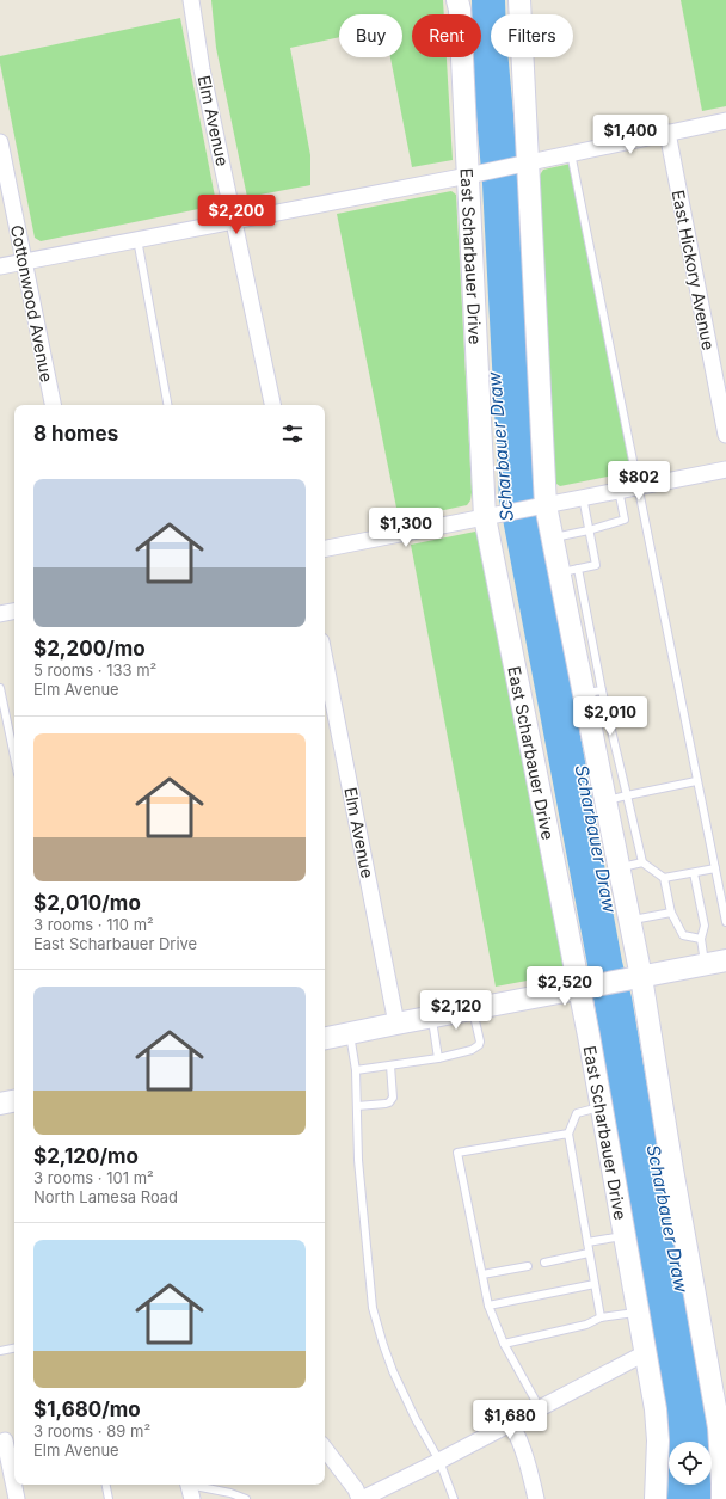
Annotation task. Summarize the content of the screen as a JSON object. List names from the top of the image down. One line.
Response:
{"streets":{"main road":["East Scharbauer Drive"],"street":["Elm Avenue","East Hickory Avenue","Cottonwood Avenue"]},"water":["Scharbauer Draw"],"page":{"chip":["Buy","Rent","Filters"],"price":["$1,400","$2,200","$802","$1,300","$2,010","$2,520","$2,120","$1,680"],"heading":"8 homes","list":[{"name":"$2,200/mo","note":"5 rooms · 133 m² · Elm Avenue"},{"name":"$2,010/mo","note":"3 rooms · 110 m² · East Scharbauer Drive"},{"name":"$2,120/mo","note":"3 rooms · 101 m² · North Lamesa Road"},{"name":"$1,680/mo","note":"3 rooms · 89 m² · Elm Avenue"}]}}
